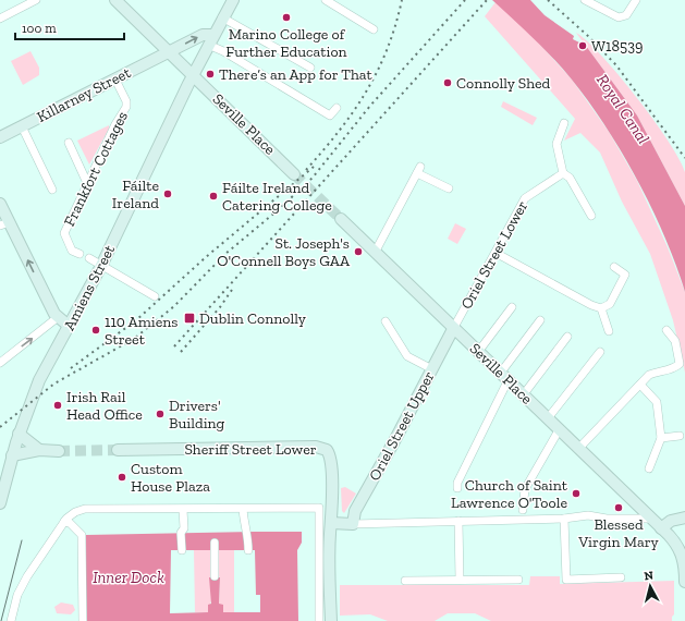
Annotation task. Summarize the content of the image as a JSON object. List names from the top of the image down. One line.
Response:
{"streets":{"main road":["Killarney Street","Seville Place","Amiens Street","Oriel Street Upper","Sheriff Street Lower"],"street":["Frankfort Cottages","Oriel Street Lower"]},"crossings":[["Killarney Street","Seville Place"],["Killarney Street","Frankfort Cottages"],["Killarney Street","Amiens Street"],["Seville Place","Oriel Street Lower"],["Seville Place","Amiens Street"],["Seville Place","Oriel Street Upper"],["Oriel Street Lower","Oriel Street Upper"]],"water":["Royal Canal","Inner Dock"],"places":{"other":["Marino College of Further Education","W18539","There’s an App for That","Connolly Shed","Fáilte Ireland","Fáilte Ireland Catering College","St. Joseph's O'Connell Boys GAA","110 Amiens Street","Irish Rail Head Office","Drivers' Building","Custom House Plaza","Church of Saint Lawrence O'Toole","Blessed Virgin Mary"],"transit":["Dublin Connolly"]},"scale_bar":"100 m","north":"top"}
